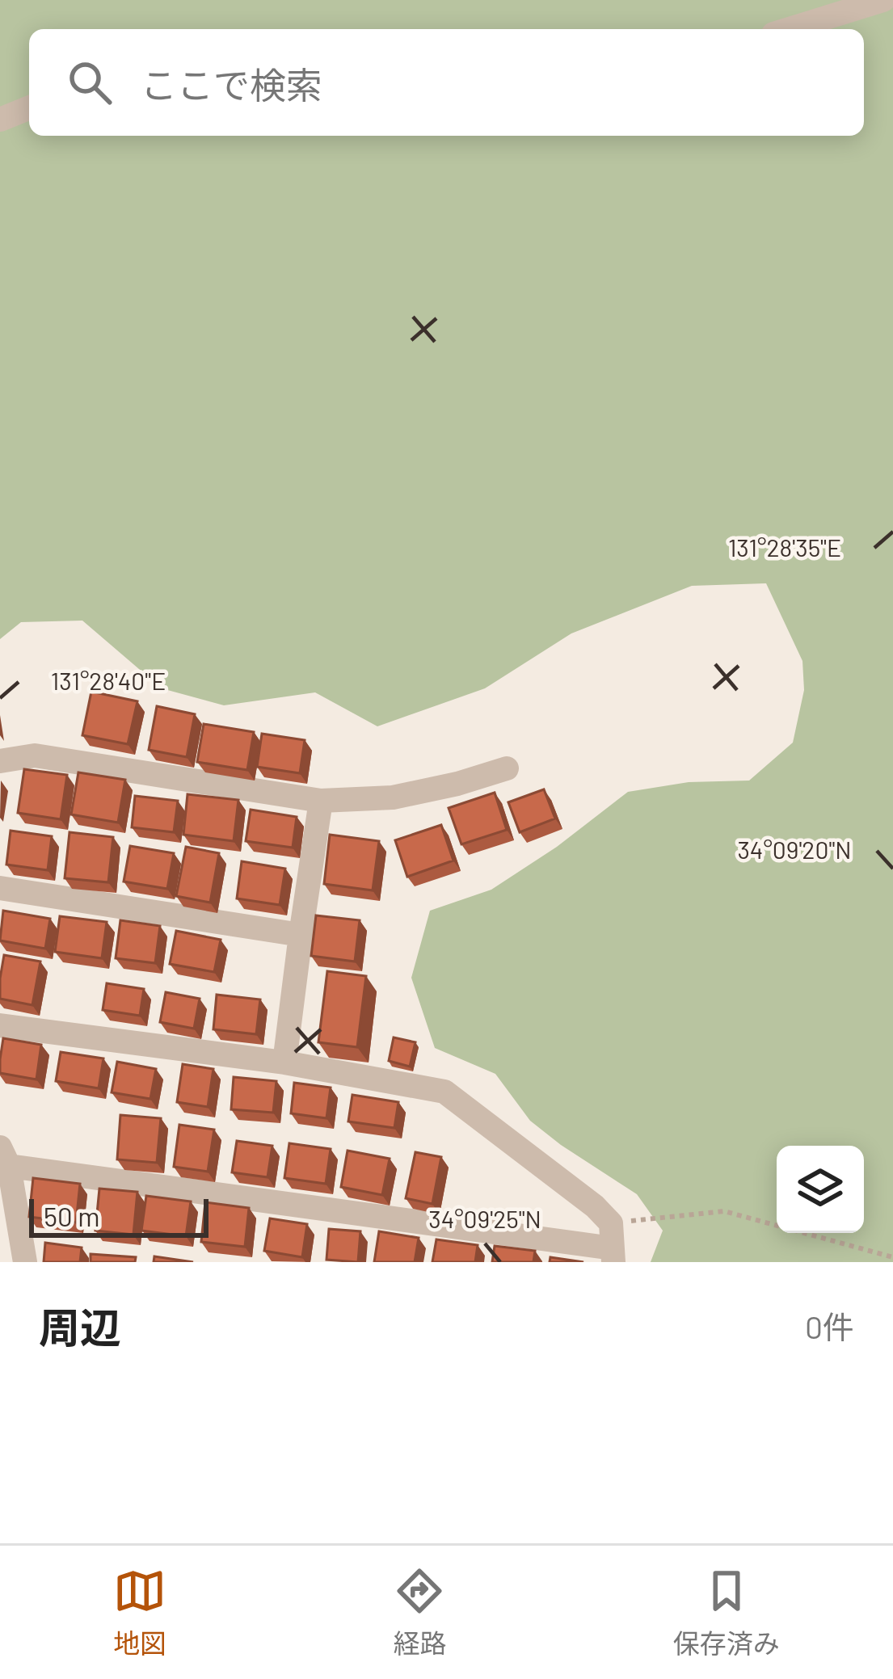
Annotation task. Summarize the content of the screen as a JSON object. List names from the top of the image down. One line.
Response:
{"scale_bar":"50 m","page":{"search":"ここで検索","scale":"50 m","heading":["周辺","0件"],"nav":["地図","経路","保存済み"]},"coordinates":["131°28'35\"E","131°28'40\"E","34°09'20\"N","34°09'25\"N"]}
